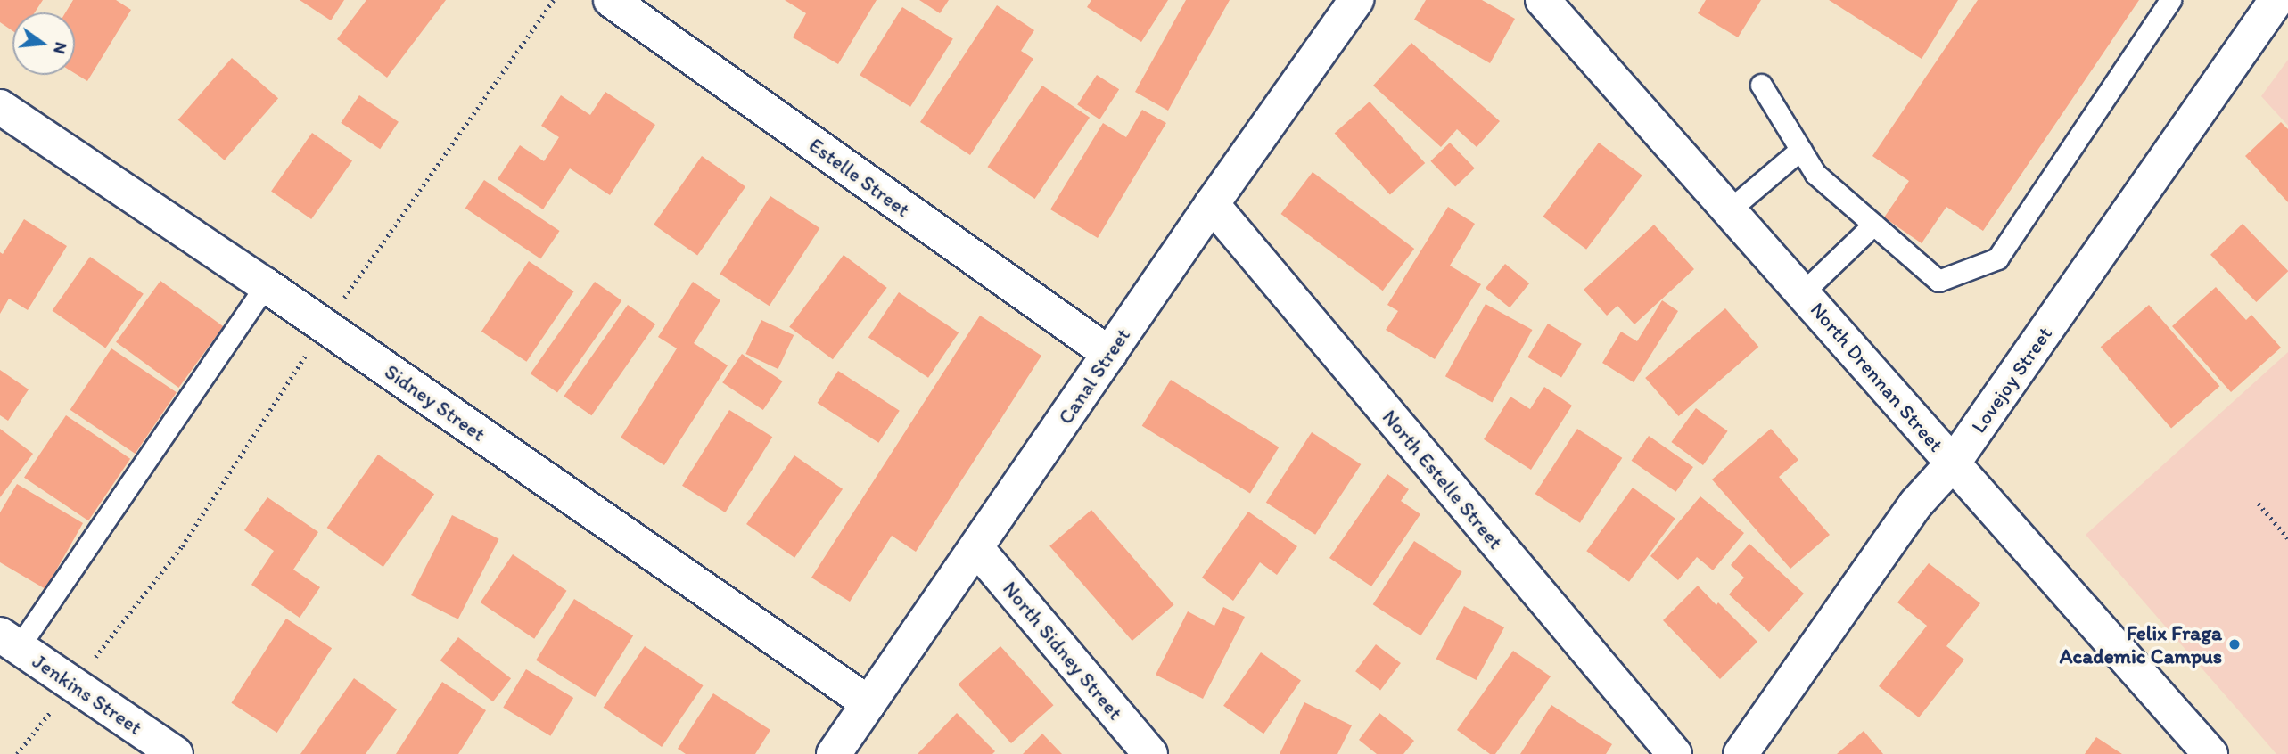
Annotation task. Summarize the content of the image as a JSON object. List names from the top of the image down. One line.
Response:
{"streets":{"street":["Estelle Street","Canal Street","North Drennan Street","Lovejoy Street","Sidney Street","North Estelle Street","North Sidney Street","Jenkins Street"]},"crossings":[["Estelle Street","Canal Street"],["Canal Street","Sidney Street"],["Canal Street","North Estelle Street"],["Canal Street","North Sidney Street"],["North Drennan Street","Lovejoy Street"]],"places":["Felix Fraga Academic Campus"],"north":"right"}
